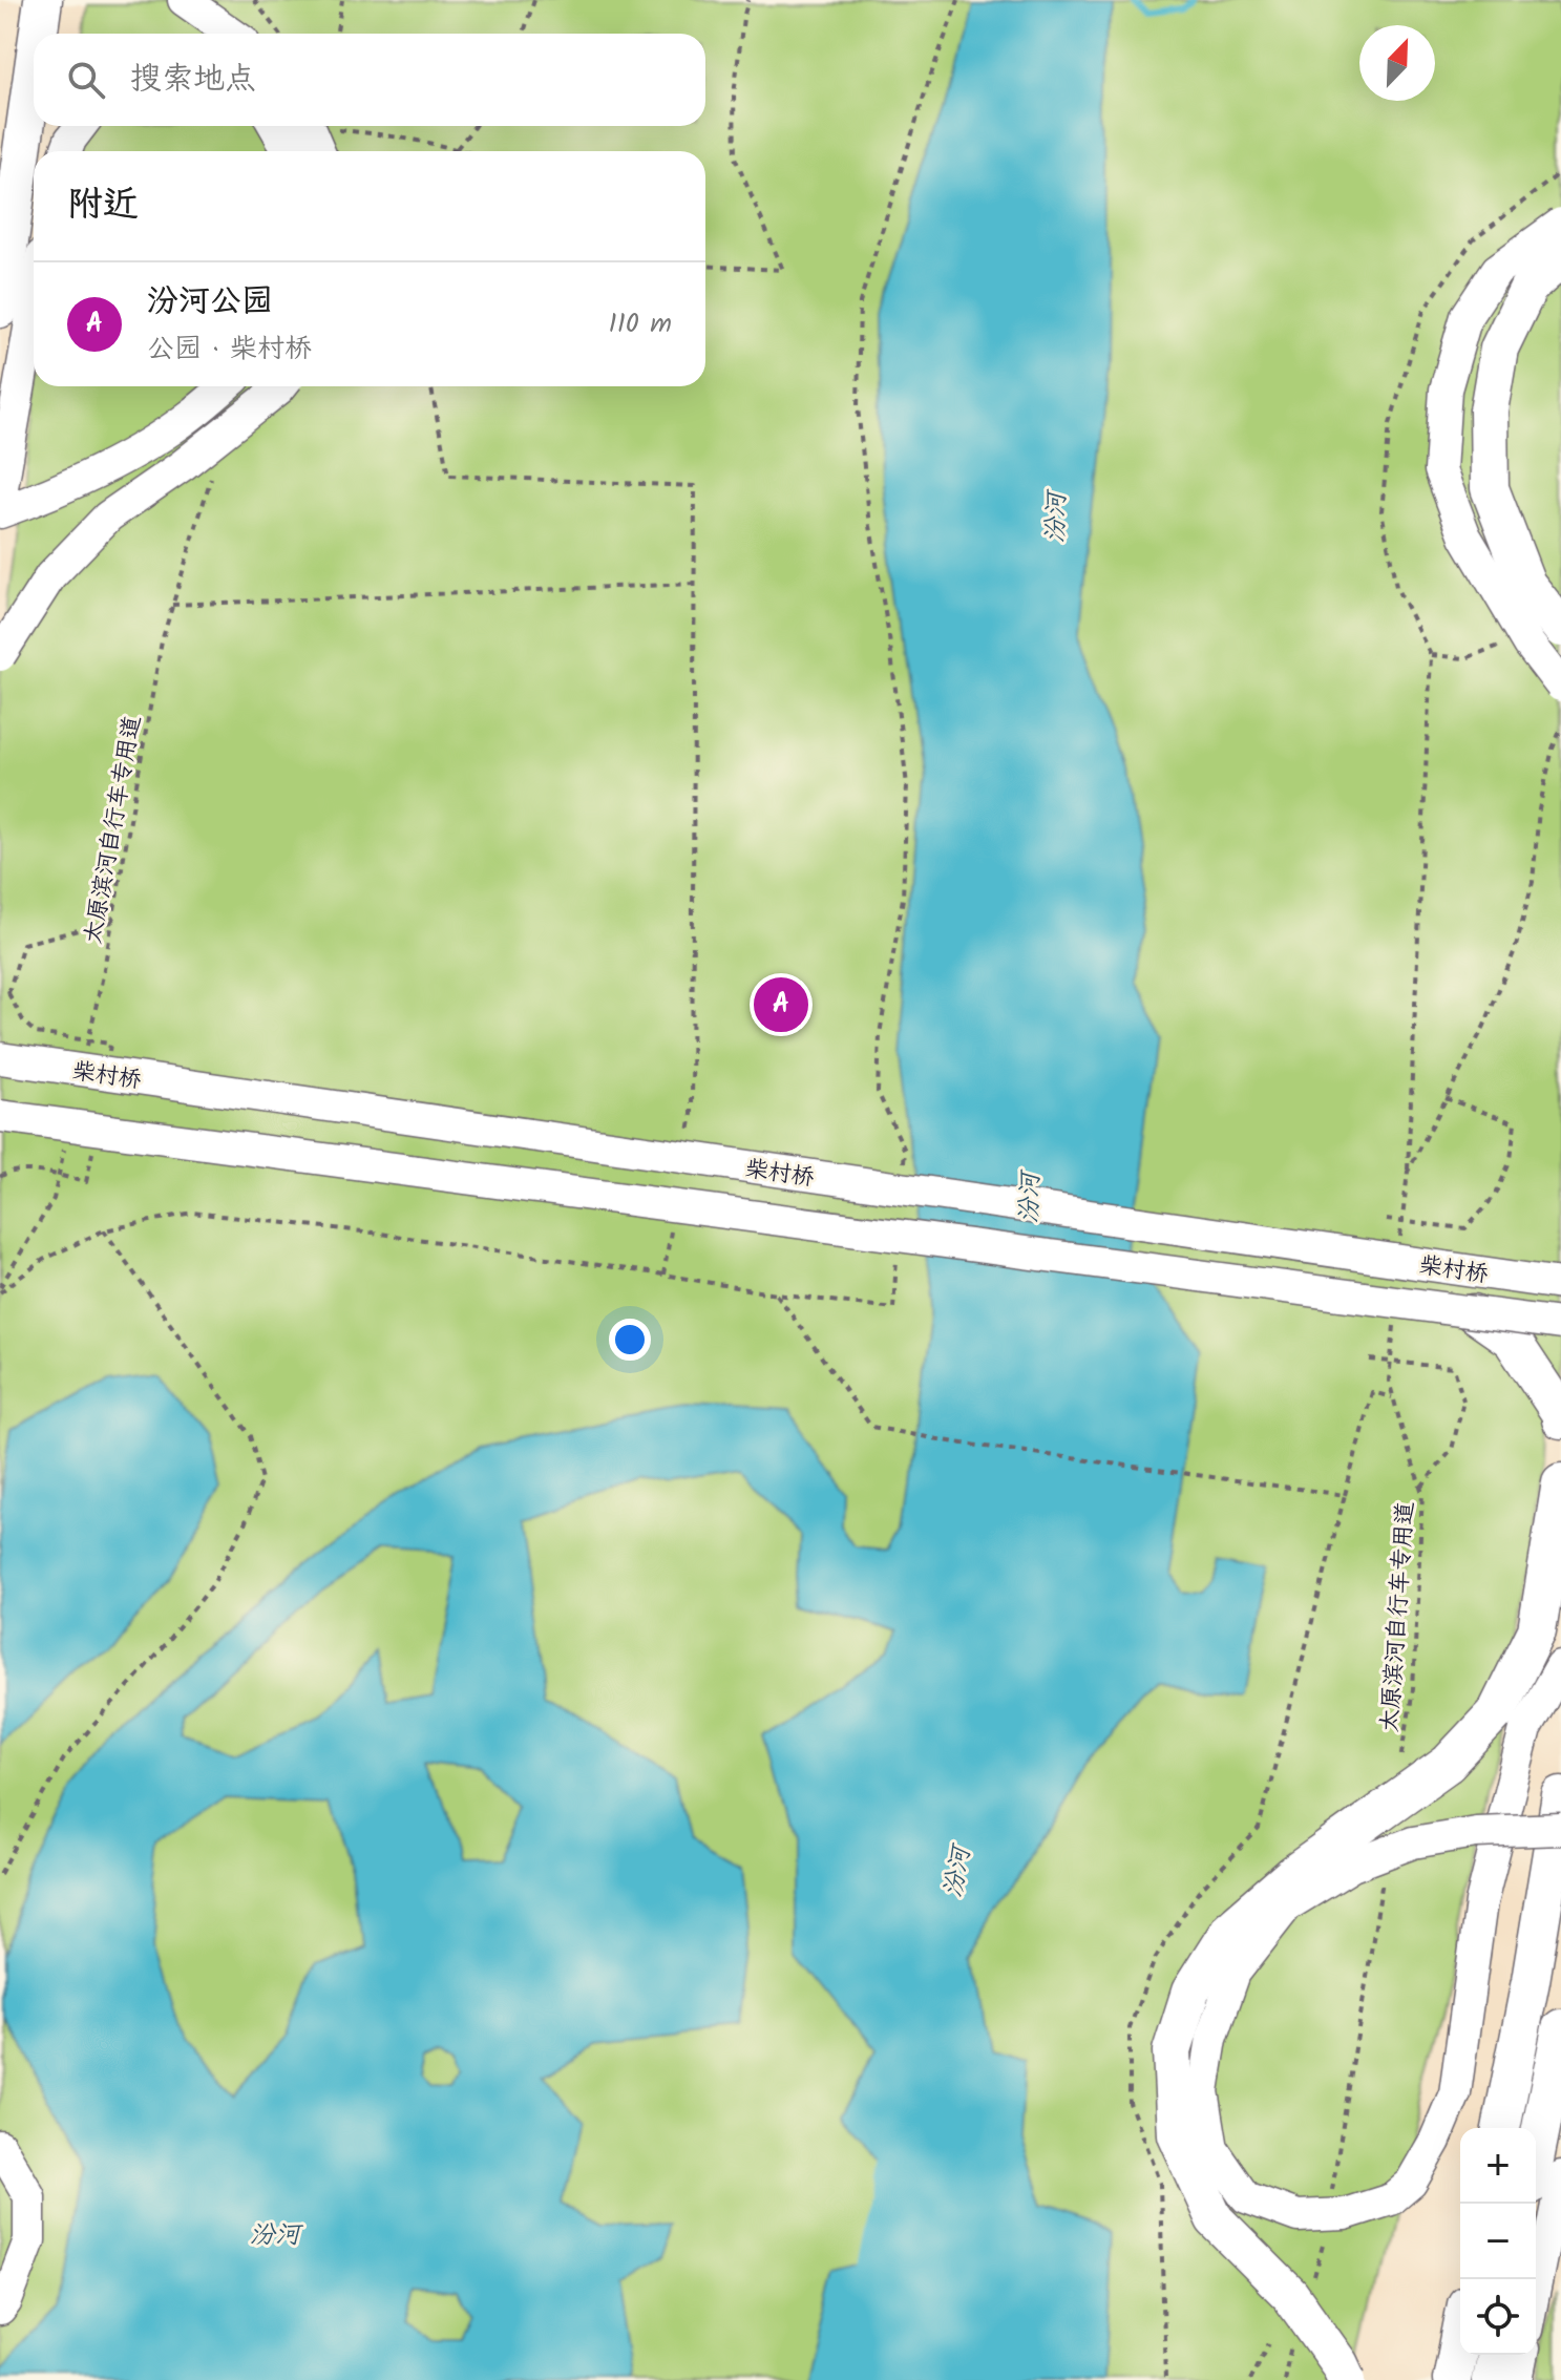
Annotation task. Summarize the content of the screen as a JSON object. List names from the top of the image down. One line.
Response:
{"streets":{"main road":["柴村桥"],"path":["太原滨河自行车专用道"]},"crossings":[["太原滨河自行车专用道","柴村桥"]],"water":["汾河"],"north":"top right","page":{"search":"搜索地点","heading":"附近","list":[{"mark":"A","name":"汾河公园","note":"公园 · 柴村桥","value":"110 m"}],"pins":"A","map_buttons":["+","−"]}}
